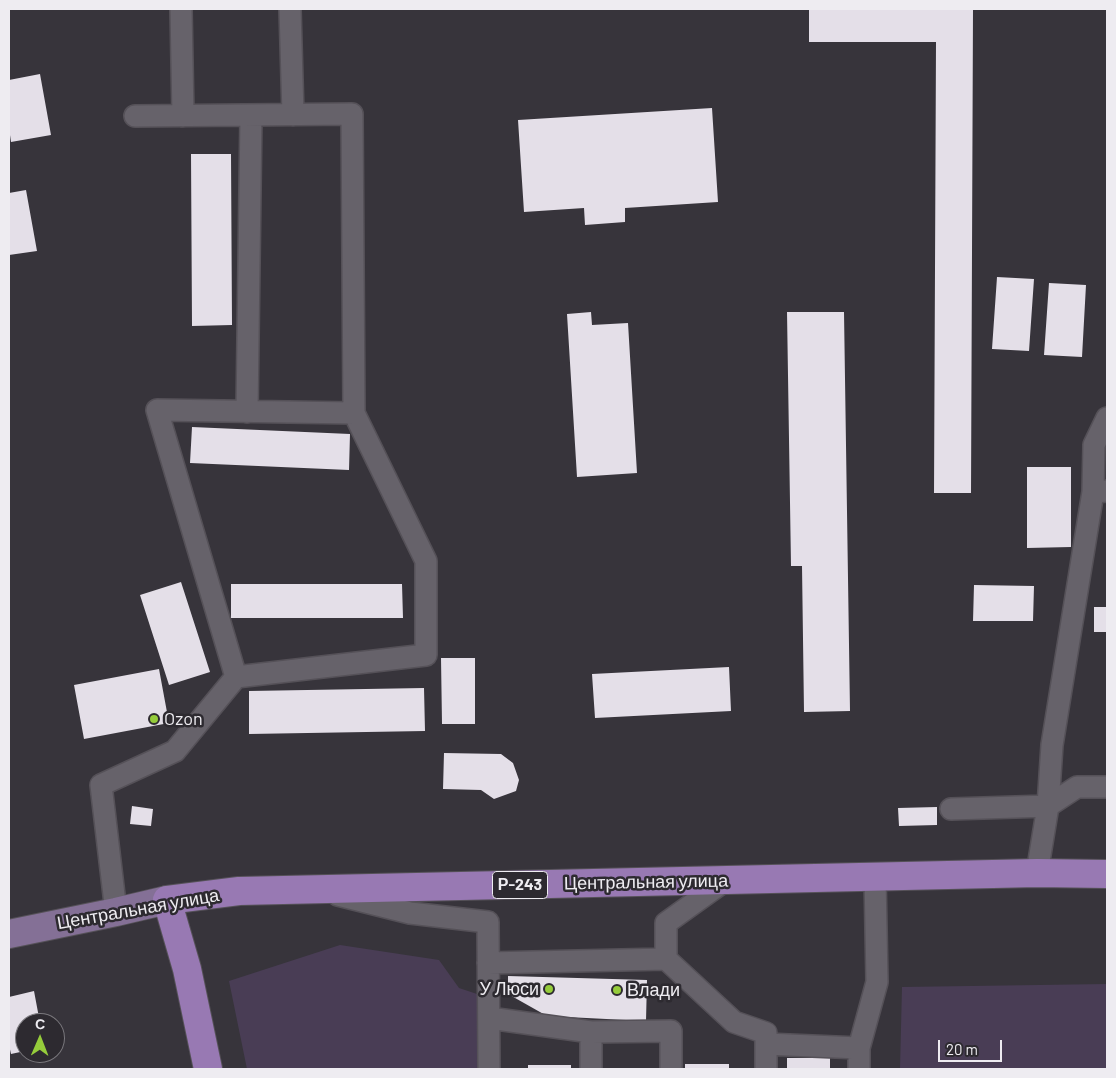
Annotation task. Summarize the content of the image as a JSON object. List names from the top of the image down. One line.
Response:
{"streets":{"highway":["Центральная улица","Р-243"]},"places":["Ozon","У Люси","Влади"],"scale_bar":"20 m","north":"top"}
